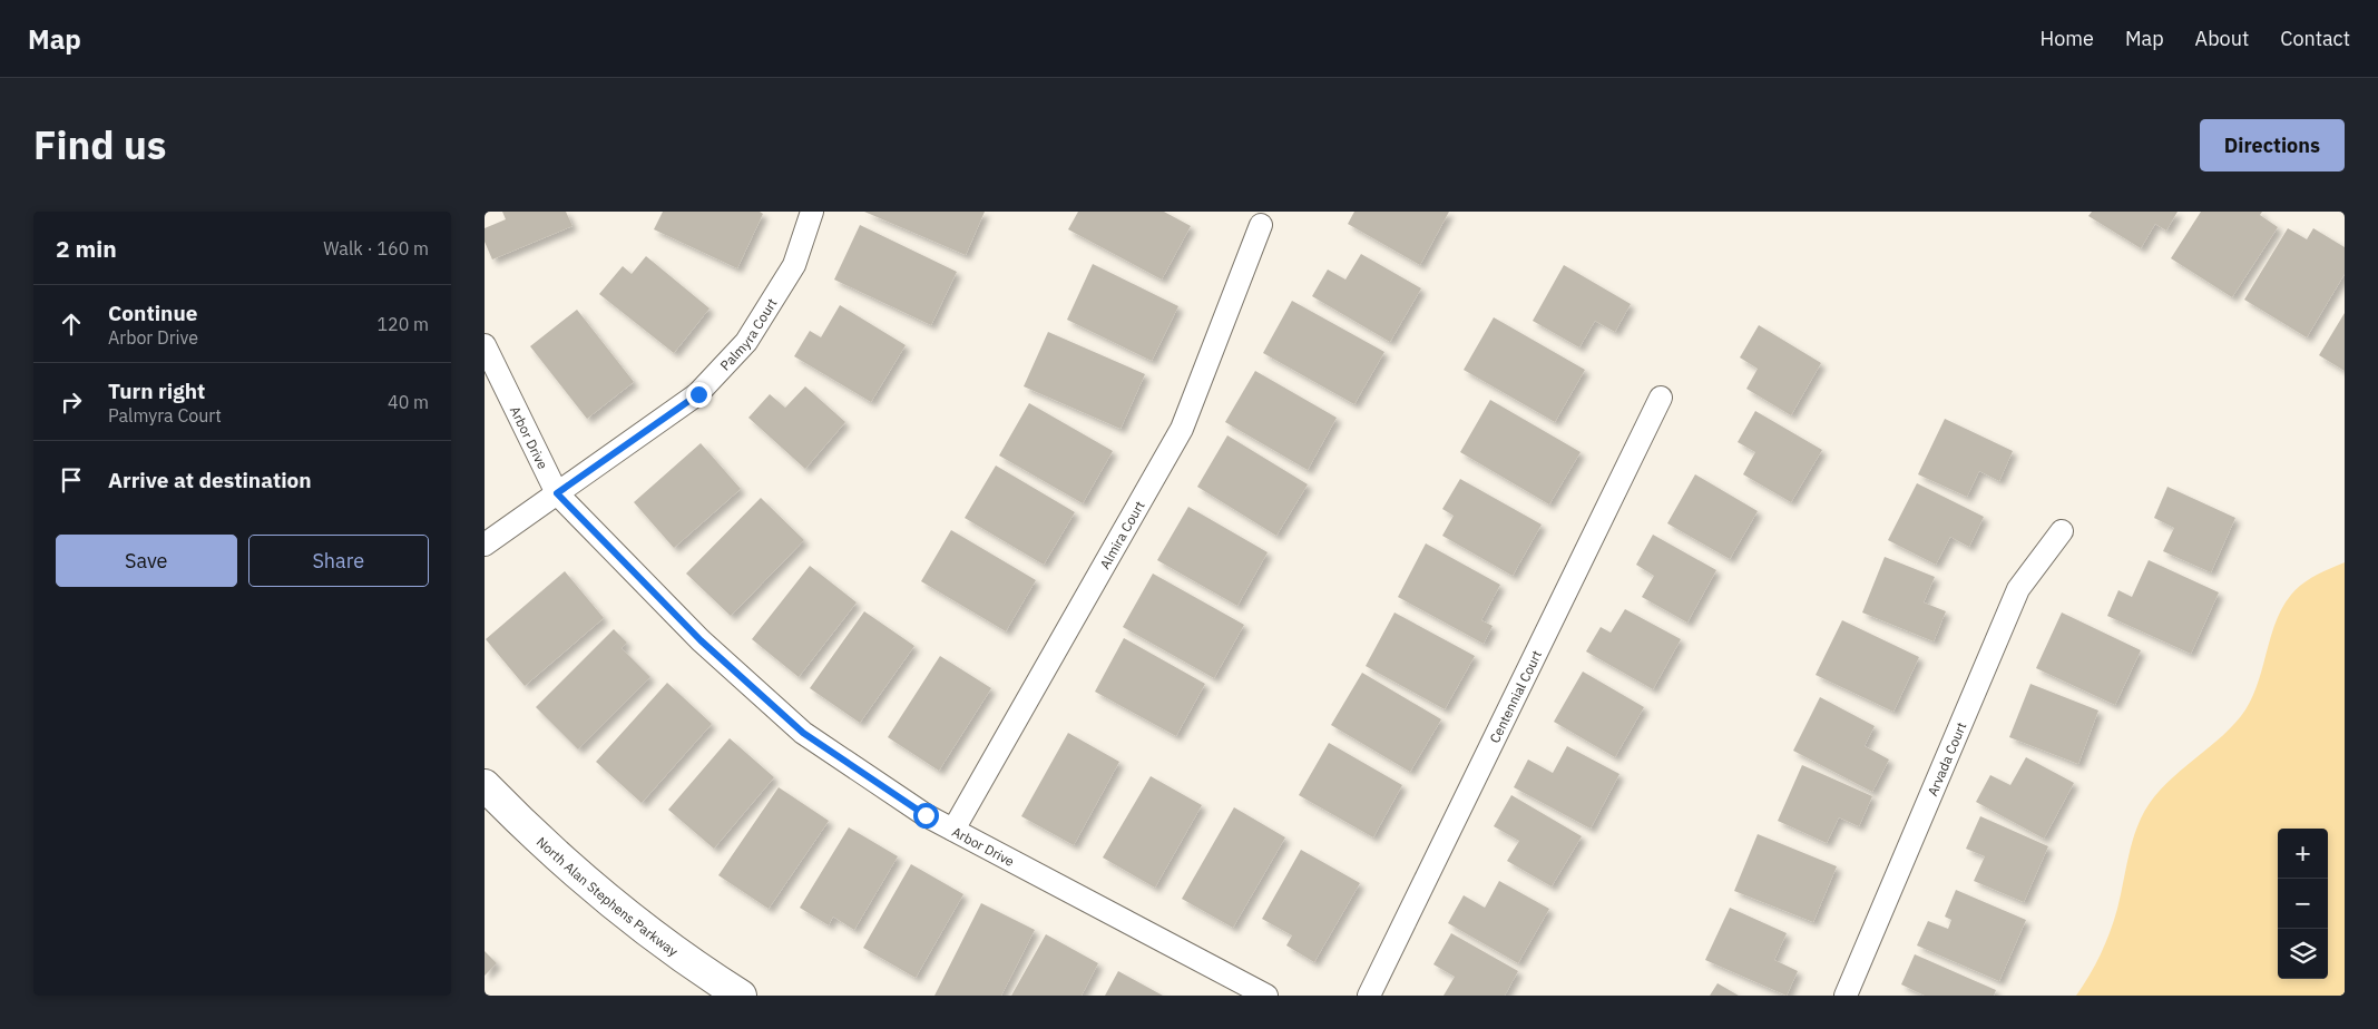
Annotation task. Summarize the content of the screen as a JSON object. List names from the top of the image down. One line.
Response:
{"streets":{"street":["Palmyra Court","Arbor Drive","Almira Court","Centennial Court","Arvada Court","North Alan Stephens Parkway"]},"crossings":[["Palmyra Court","Arbor Drive"],["Arbor Drive","Almira Court"]],"page":{"header":"Map","nav":["Home","Map","About","Contact"],"title":"Find us","buttons":["Directions",["Save","Share"]],"heading":["2 min","Walk · 160 m"],"list":[["Continue","Arbor Drive","120 m"],["Turn right","Palmyra Court","40 m"],"Arrive at destination"],"map_buttons":["+","−"]}}
